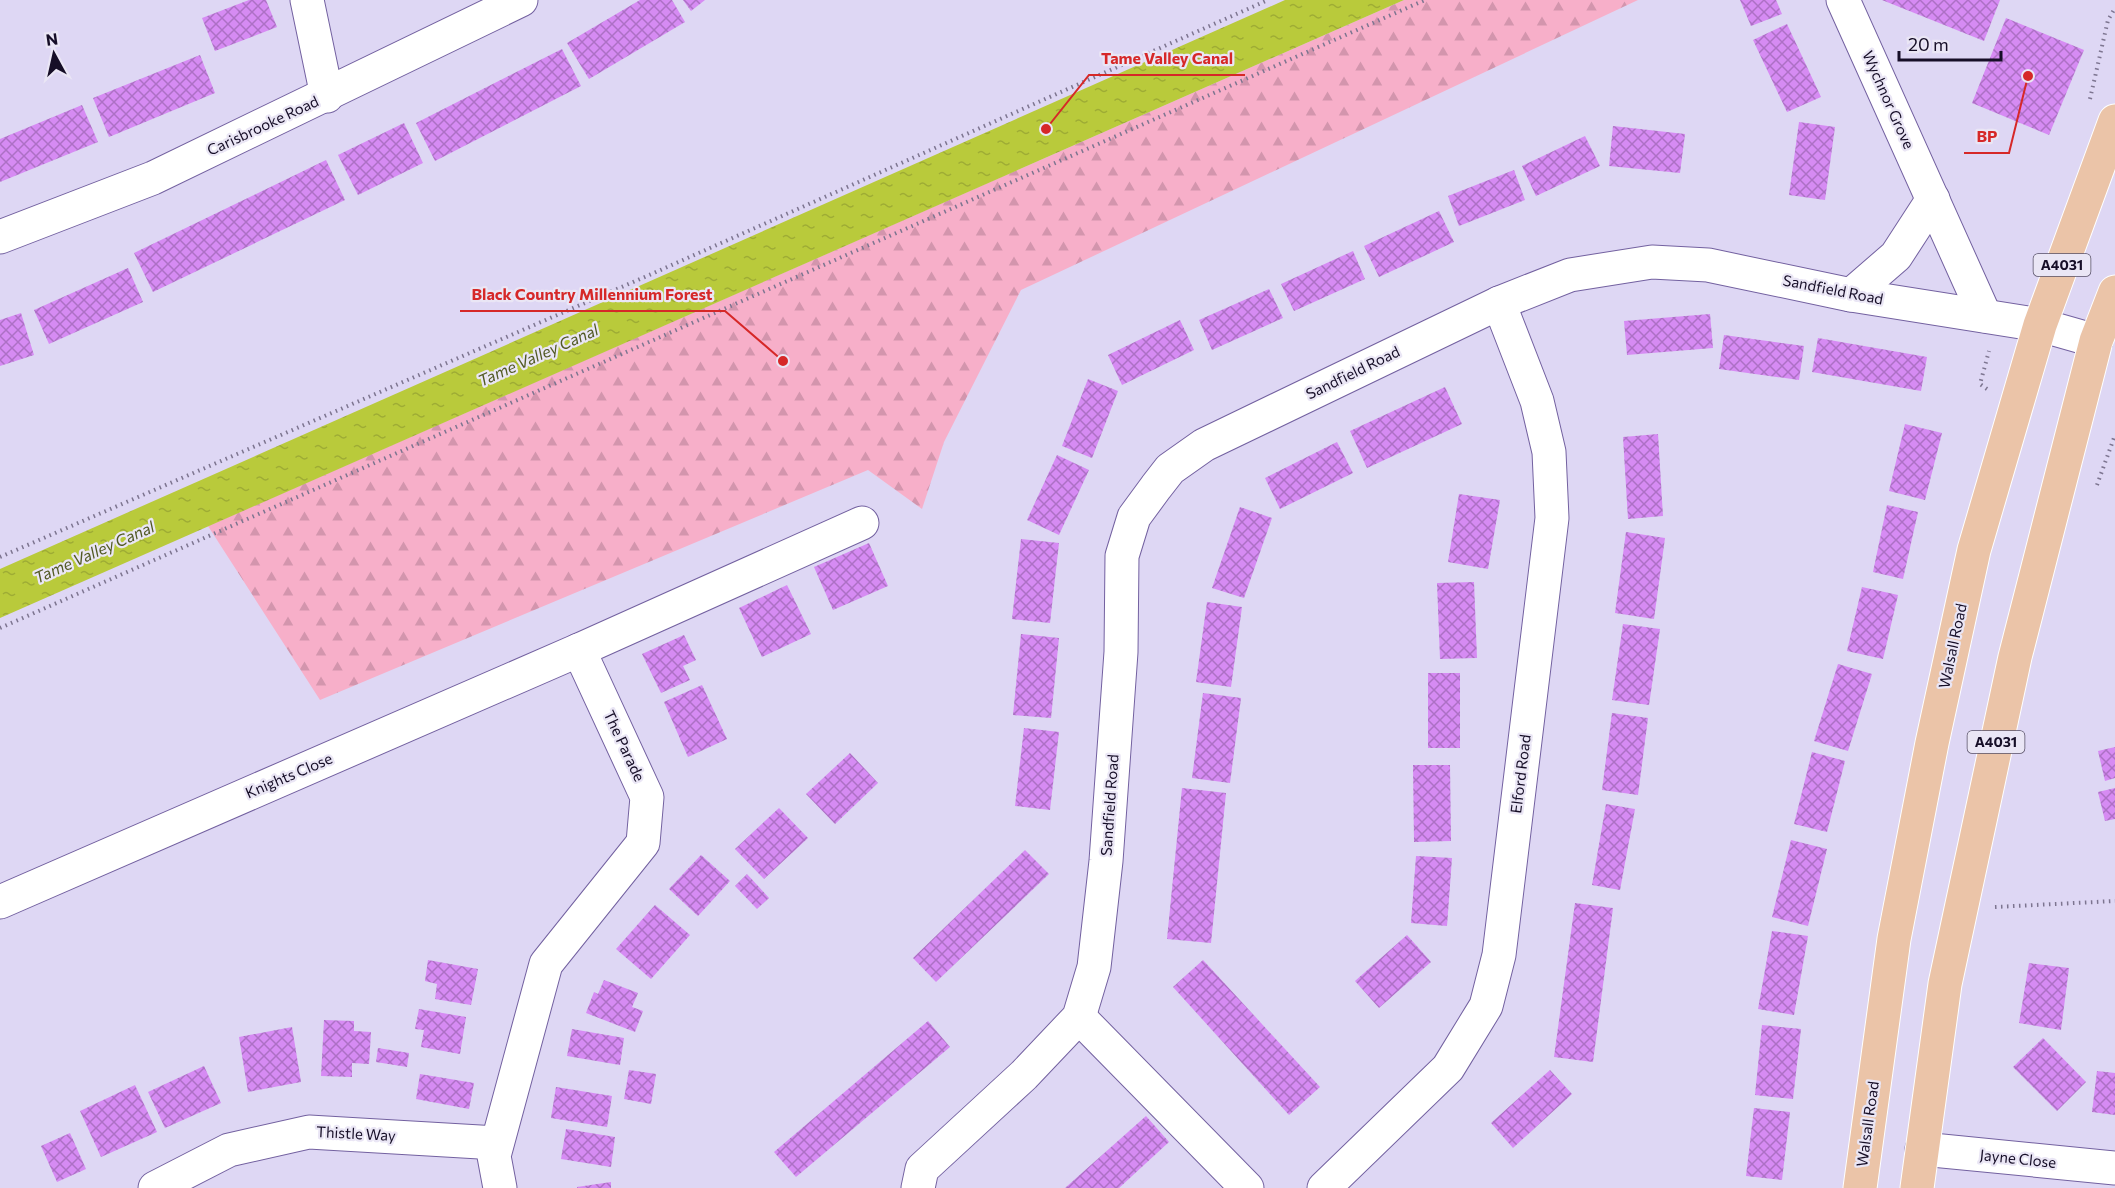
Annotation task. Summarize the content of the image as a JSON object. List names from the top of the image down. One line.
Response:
{"streets":{"main road":["A4031","Walsall Road"],"street":["Wychnor Grove","Carisbrooke Road","Sandfield Road","The Parade","Elford Road","Knights Close","Thistle Way","Jayne Close"]},"crossings":[["Wychnor Grove","Sandfield Road"],["A4031","Sandfield Road"],["A4031","Jayne Close"],["Sandfield Road","Walsall Road"],["Sandfield Road","Elford Road"],["The Parade","Knights Close"],["The Parade","Thistle Way"]],"water":["Tame Valley Canal"],"places":["BP","Tame Valley Canal","Black Country Millennium Forest"],"scale_bar":"20 m","north":"top"}
